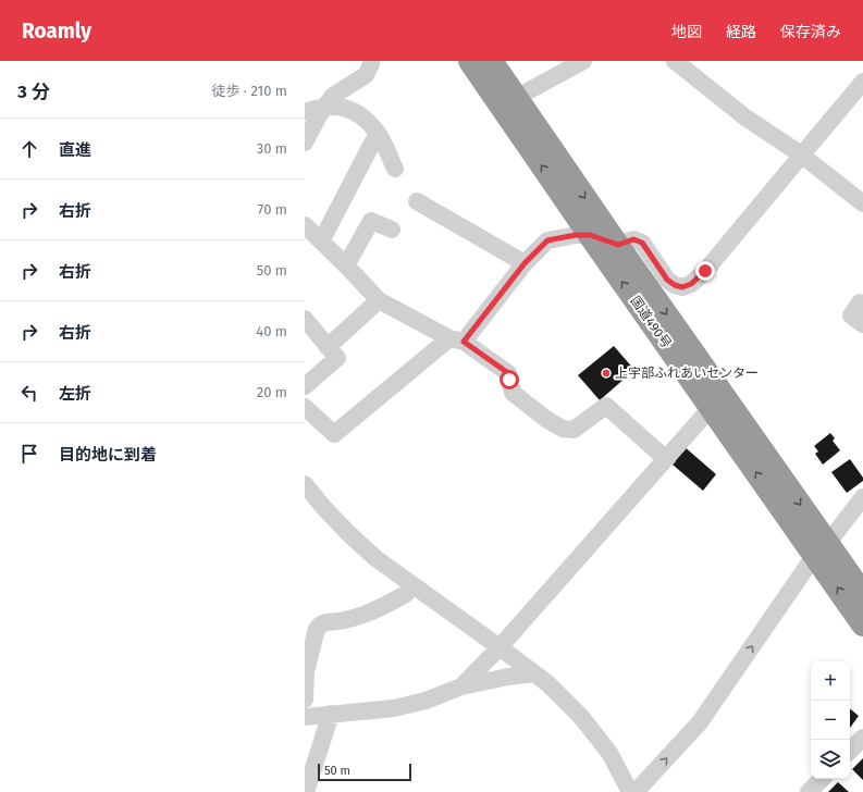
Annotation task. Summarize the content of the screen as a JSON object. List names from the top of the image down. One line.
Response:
{"streets":{"highway":["国道490号"]},"places":["上宇部ふれあいセンター"],"scale_bar":"50 m","page":{"header":"Roamly","nav":["地図","経路","保存済み"],"heading":["3 分","徒歩 · 210 m"],"list":[["直進","30 m"],["右折","70 m"],["右折","50 m"],["右折","40 m"],["左折","20 m"],"目的地に到着"],"map_buttons":["+","−"],"scale":"50 m"}}
